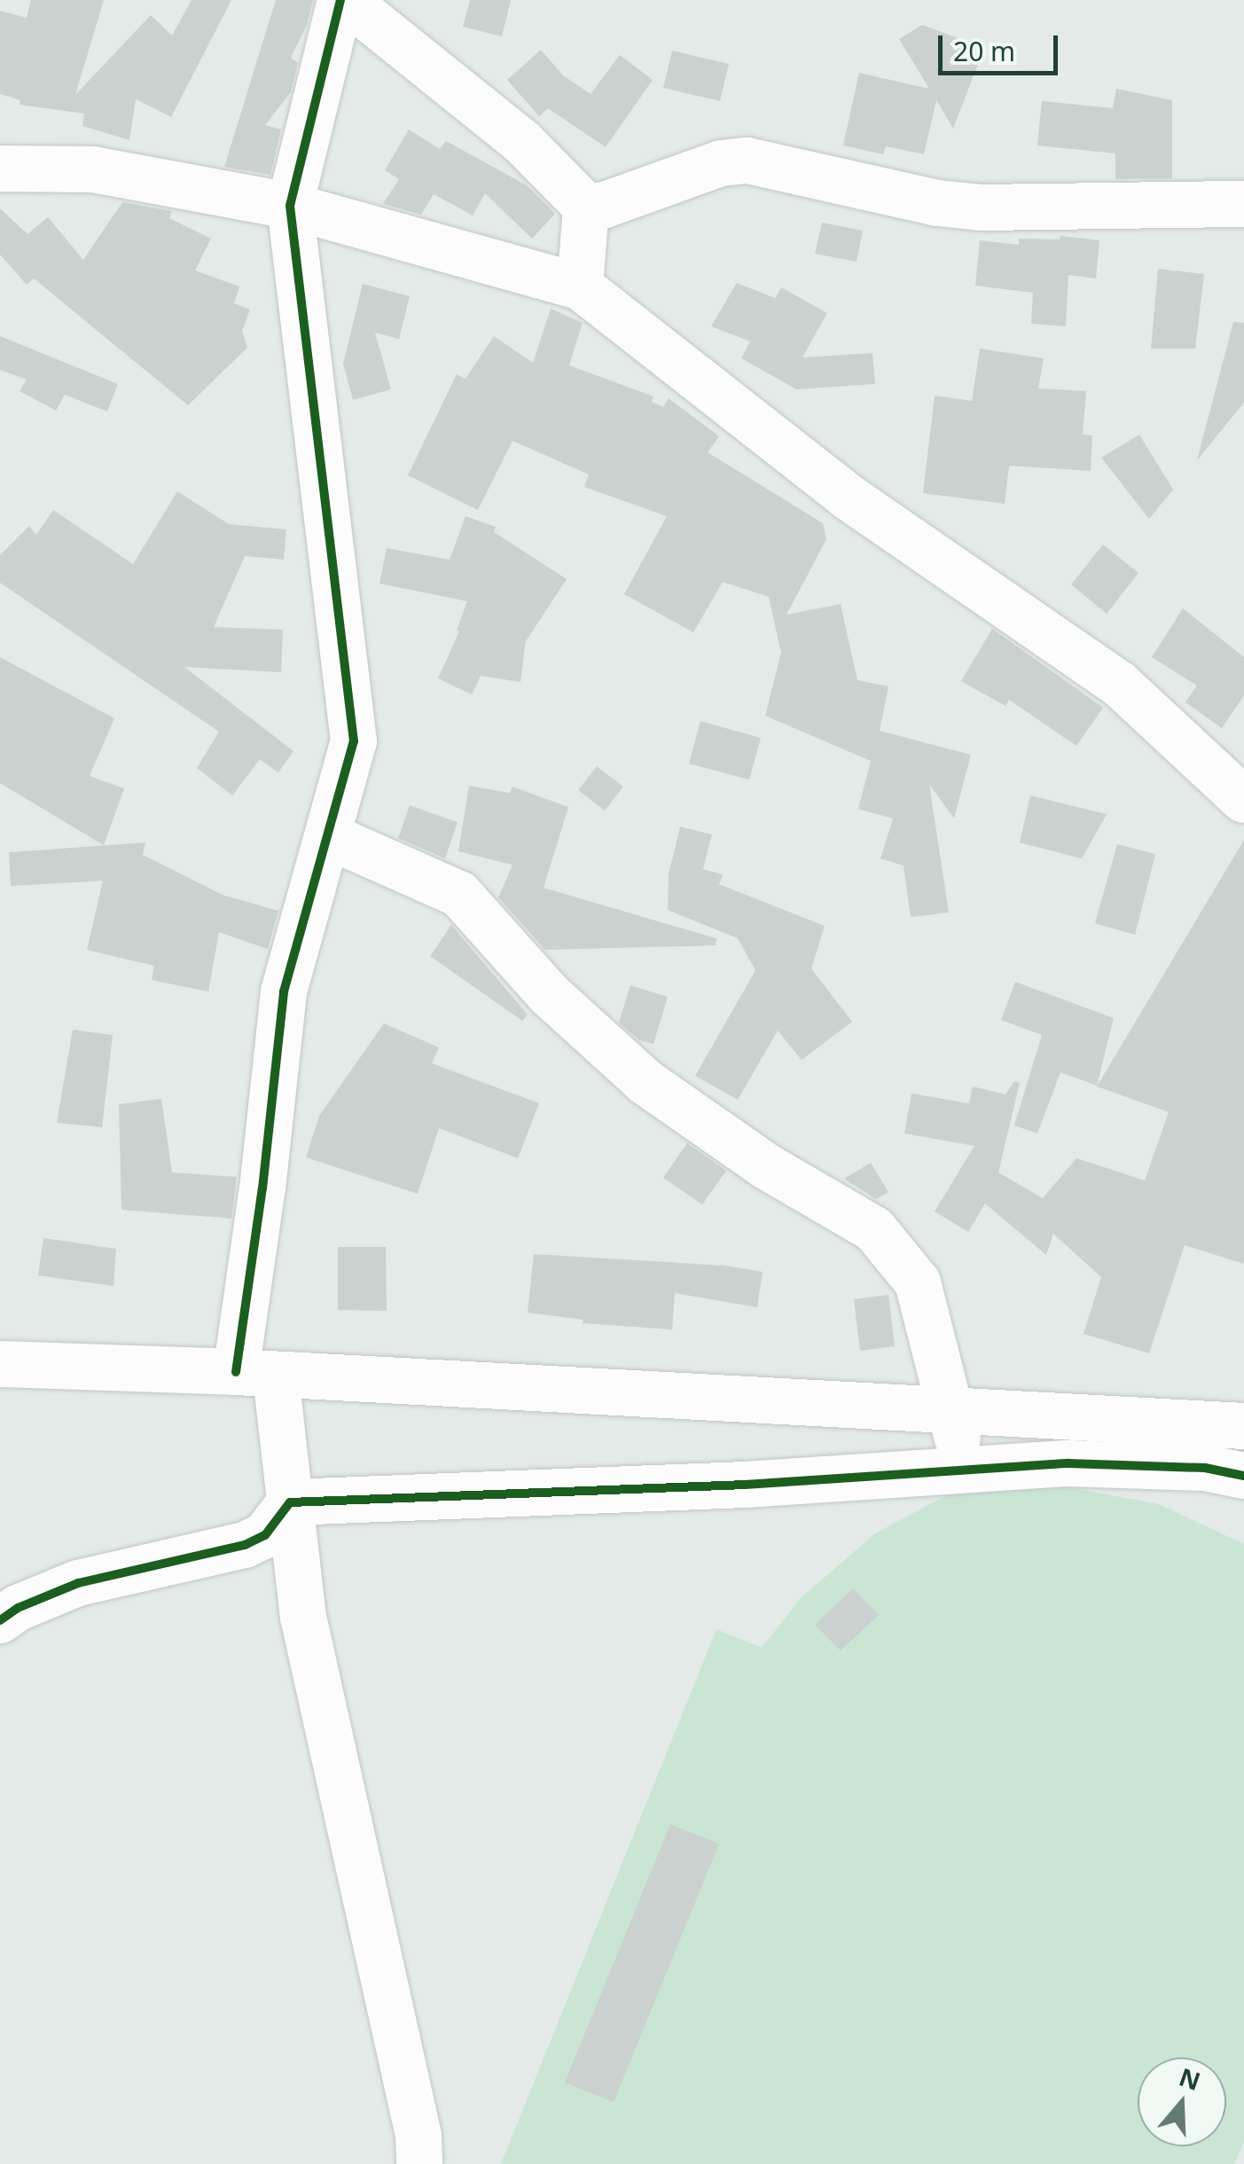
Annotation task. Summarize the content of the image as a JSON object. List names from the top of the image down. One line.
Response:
{"scale_bar":"20 m","north":"top"}
